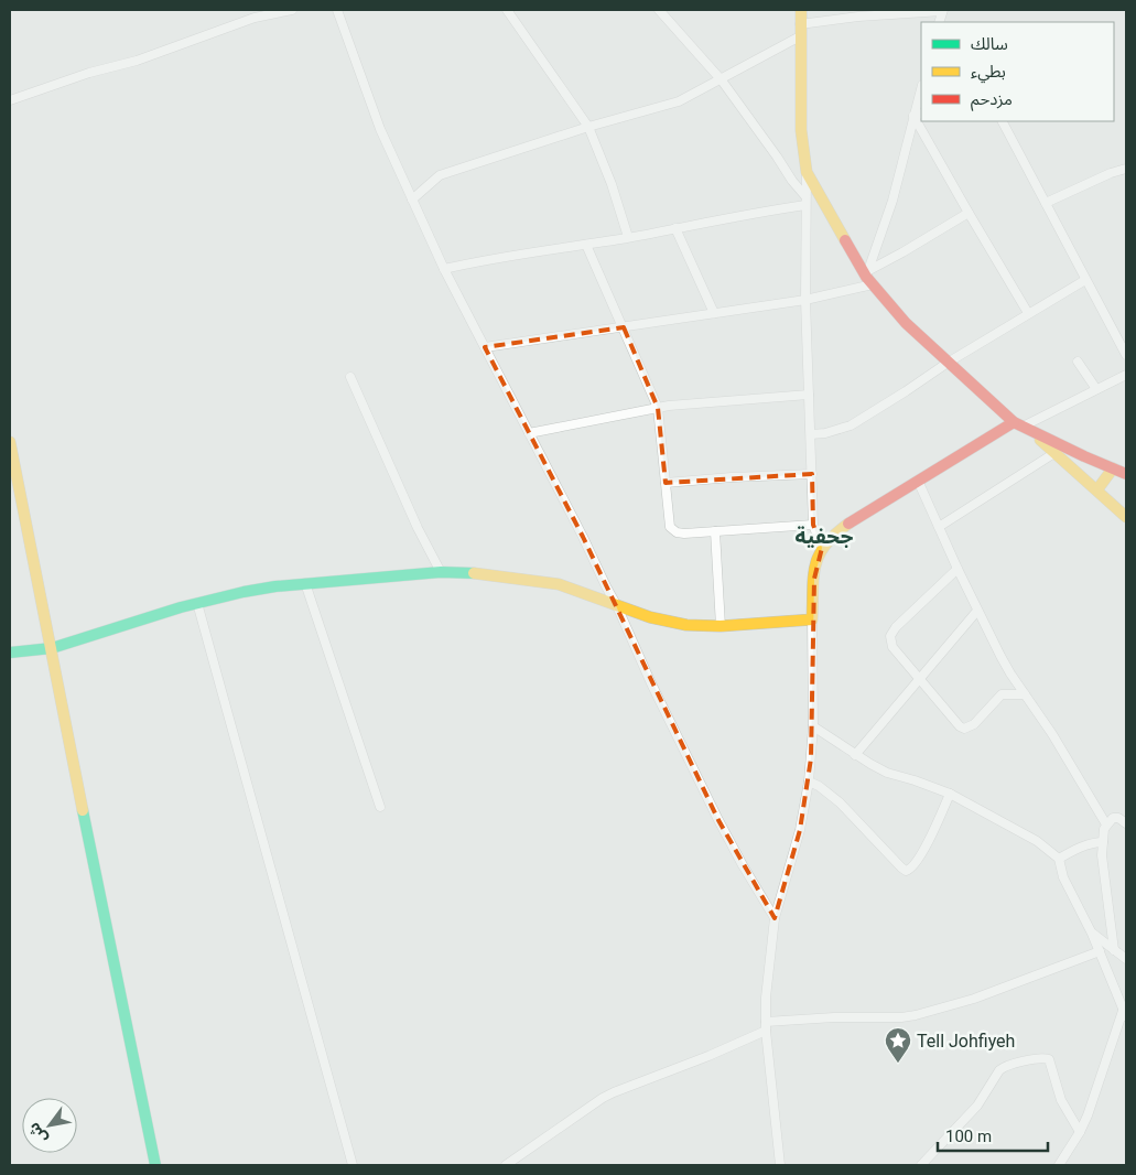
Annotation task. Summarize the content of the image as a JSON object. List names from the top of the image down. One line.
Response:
{"districts":["جحفية"],"places":{"place":["Tell Johfiyeh"]},"legend":["سالك","بطيء","مزدحم"],"scale_bar":"100 m","north":"bottom left"}
